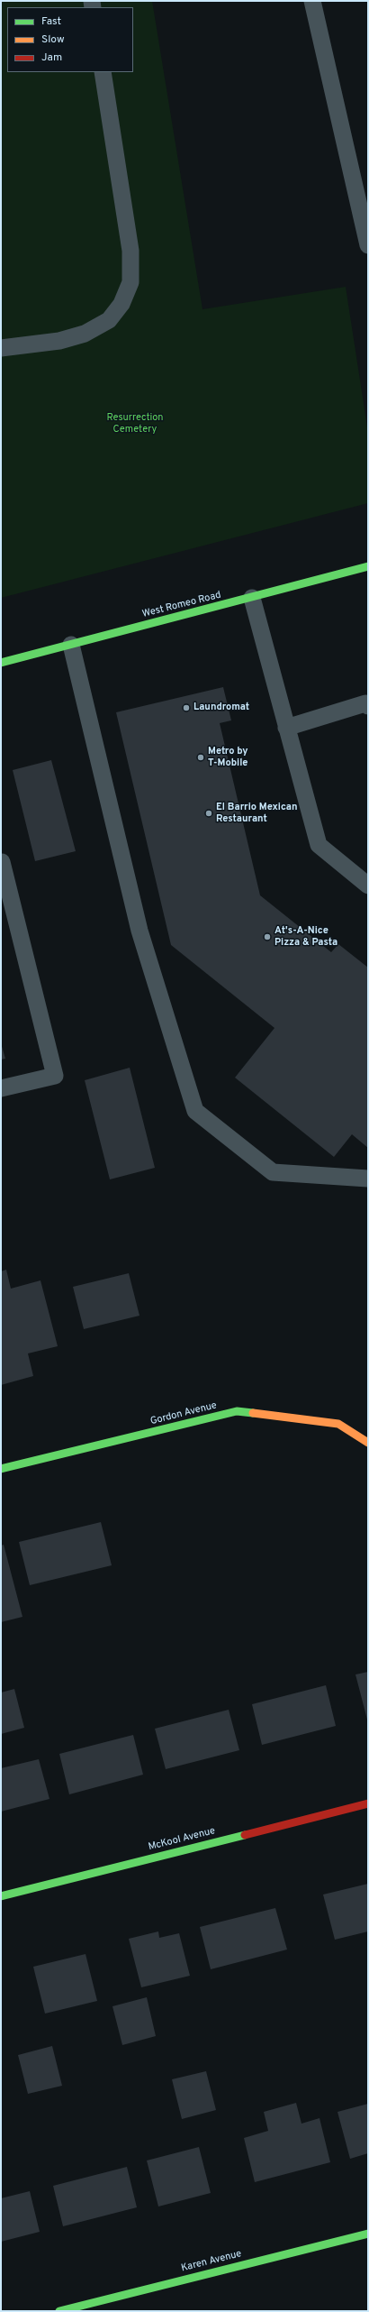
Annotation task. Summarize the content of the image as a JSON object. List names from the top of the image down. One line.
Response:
{"streets":{"street":["West Romeo Road","Gordon Avenue","McKool Avenue","Karen Avenue"]},"parks":["Resurrection Cemetery"],"places":["Laundromat","Metro by T-Mobile","El Barrio Mexican Restaurant","At's-A-Nice Pizza & Pasta"],"legend":["Fast","Slow","Jam"]}
